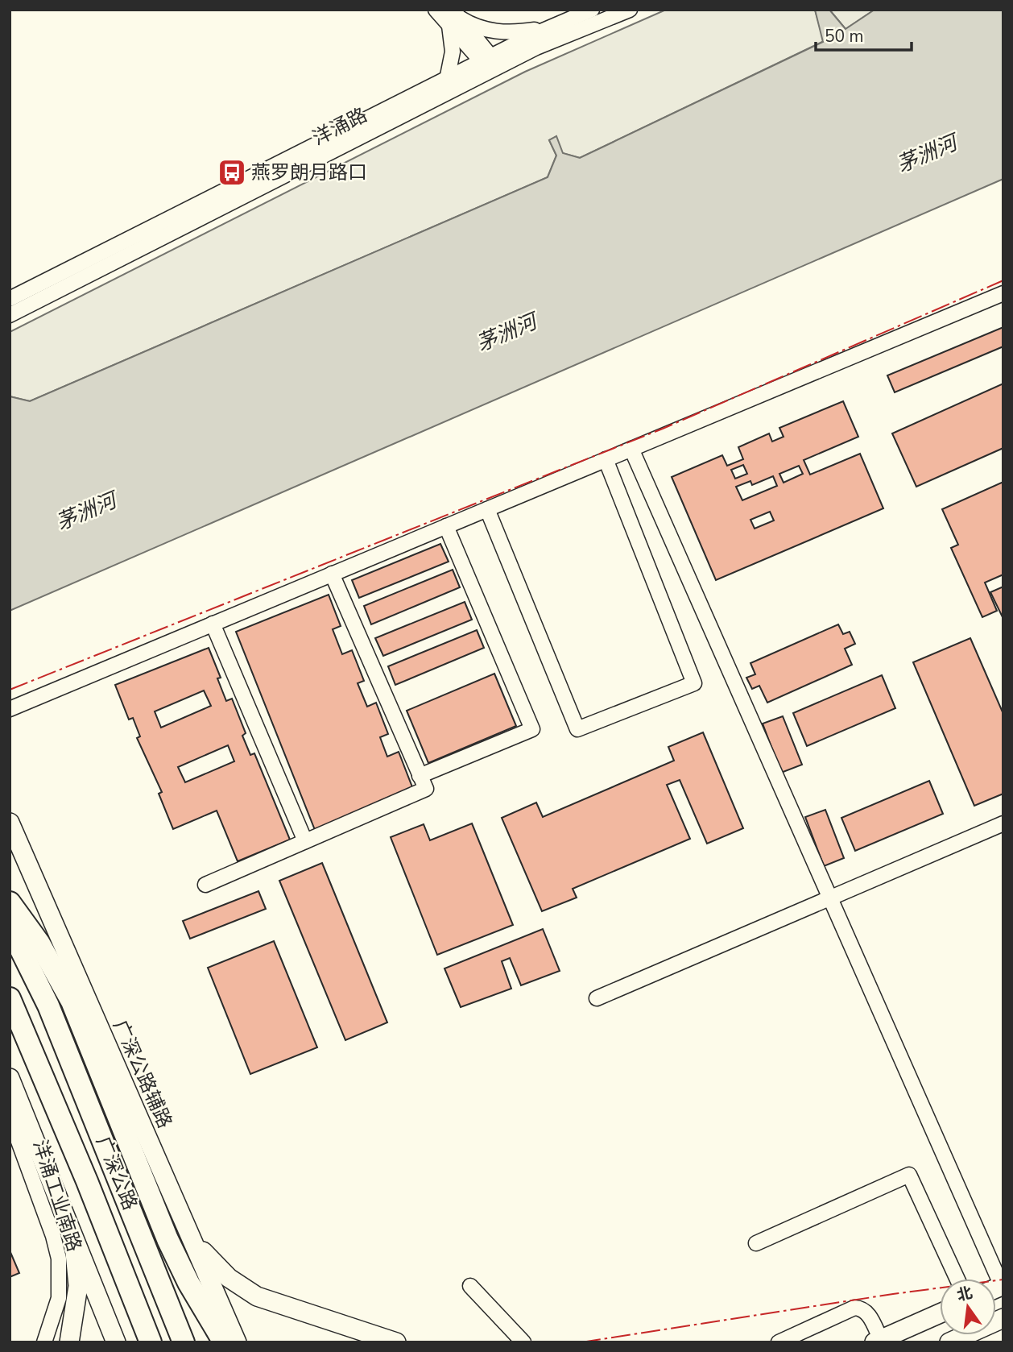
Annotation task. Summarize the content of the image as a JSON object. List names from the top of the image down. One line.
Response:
{"streets":{"highway":["广深公路"],"main road":["广深公路辅路"],"street":["洋涌路","洋涌工业南路"]},"water":["茅洲河"],"places":{"bus stop":["燕罗朗月路口"]},"scale_bar":"50 m","north":"top"}
